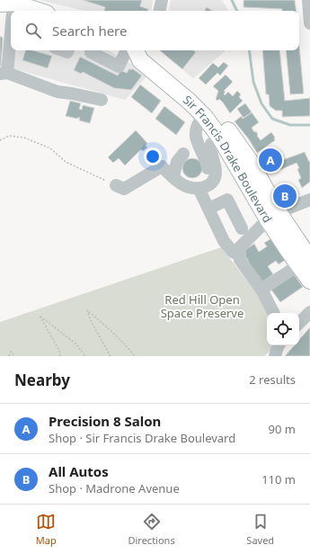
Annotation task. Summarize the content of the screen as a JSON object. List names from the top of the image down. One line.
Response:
{"streets":{"main road":["Sir Francis Drake Boulevard"]},"parks":["Red Hill Open Space Preserve"],"page":{"search":"Search here","pins":["A","B"],"heading":["Nearby","2 results"],"list":[{"mark":"A","name":"Precision 8 Salon","note":"Shop · Sir Francis Drake Boulevard","value":"90 m"},{"mark":"B","name":"All Autos","note":"Shop · Madrone Avenue","value":"110 m"}],"nav":["Map","Directions","Saved"]}}
